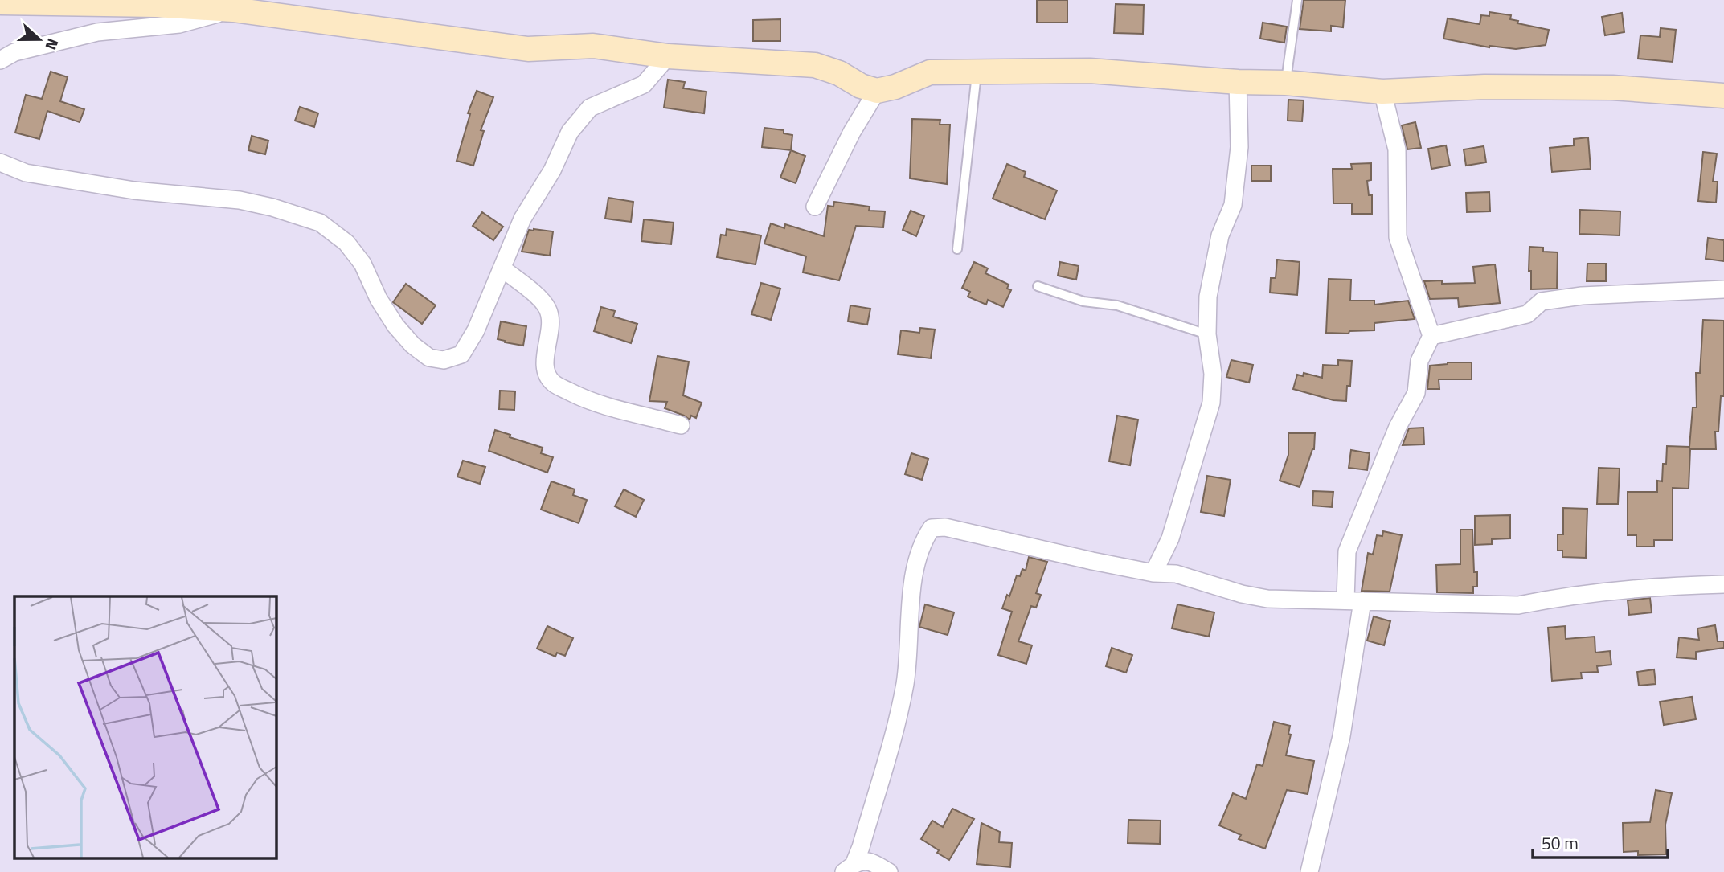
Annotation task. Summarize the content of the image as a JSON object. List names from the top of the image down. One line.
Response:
{"scale_bar":"50 m","north":"right"}
